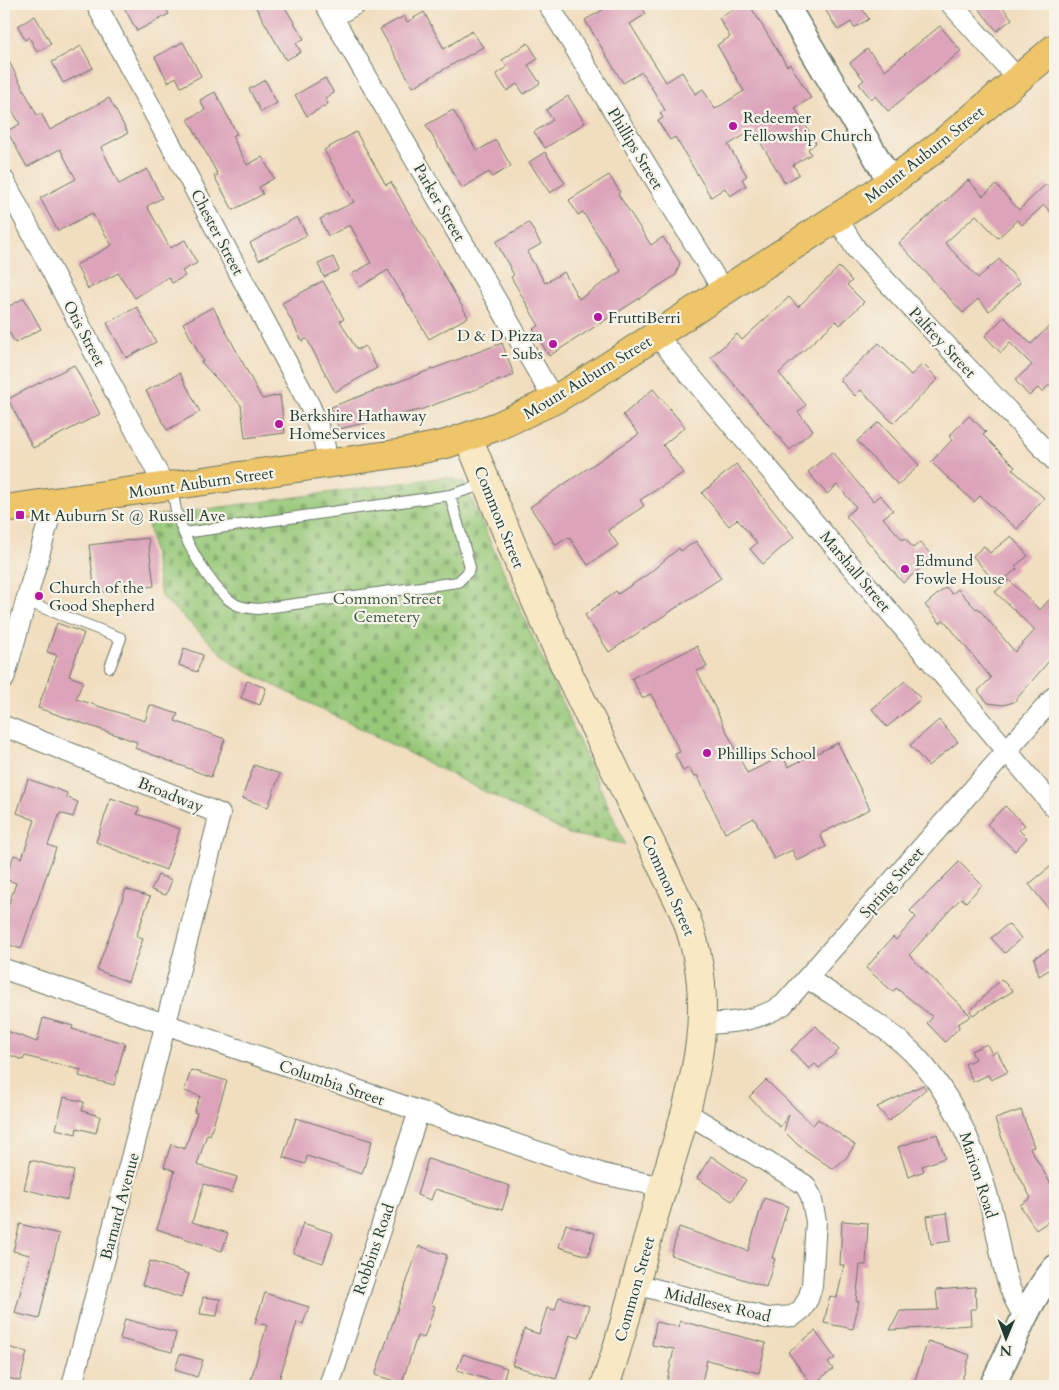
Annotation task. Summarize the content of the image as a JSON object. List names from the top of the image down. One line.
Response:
{"streets":{"main road":["Mount Auburn Street","Common Street"],"street":["Phillips Street","Parker Street","Chester Street","Otis Street","Palfrey Street","Marshall Street","Broadway","Spring Street","Columbia Street","Marion Road","Barnard Avenue","Robbins Road","Middlesex Road"]},"crossings":[["Phillips Street","Mount Auburn Street"],["Mount Auburn Street","Parker Street"],["Mount Auburn Street","Chester Street"],["Mount Auburn Street","Otis Street"],["Mount Auburn Street","Palfrey Street"],["Mount Auburn Street","Common Street"],["Mount Auburn Street","Marshall Street"],["Common Street","Spring Street"],["Common Street","Columbia Street"],["Common Street","Middlesex Road"],["Marshall Street","Spring Street"],["Broadway","Columbia Street"],["Broadway","Barnard Avenue"],["Spring Street","Marion Road"],["Columbia Street","Barnard Avenue"],["Columbia Street","Robbins Road"]],"parks":["Common Street Cemetery"],"places":{"other":["Redeemer Fellowship Church","FruttiBerri","D & D Pizza - Subs","Berkshire Hathaway HomeServices","Edmund Fowle House","Church of the Good Shepherd","Phillips School"],"transit":["Mt Auburn St @ Russell Ave"]},"north":"bottom"}
